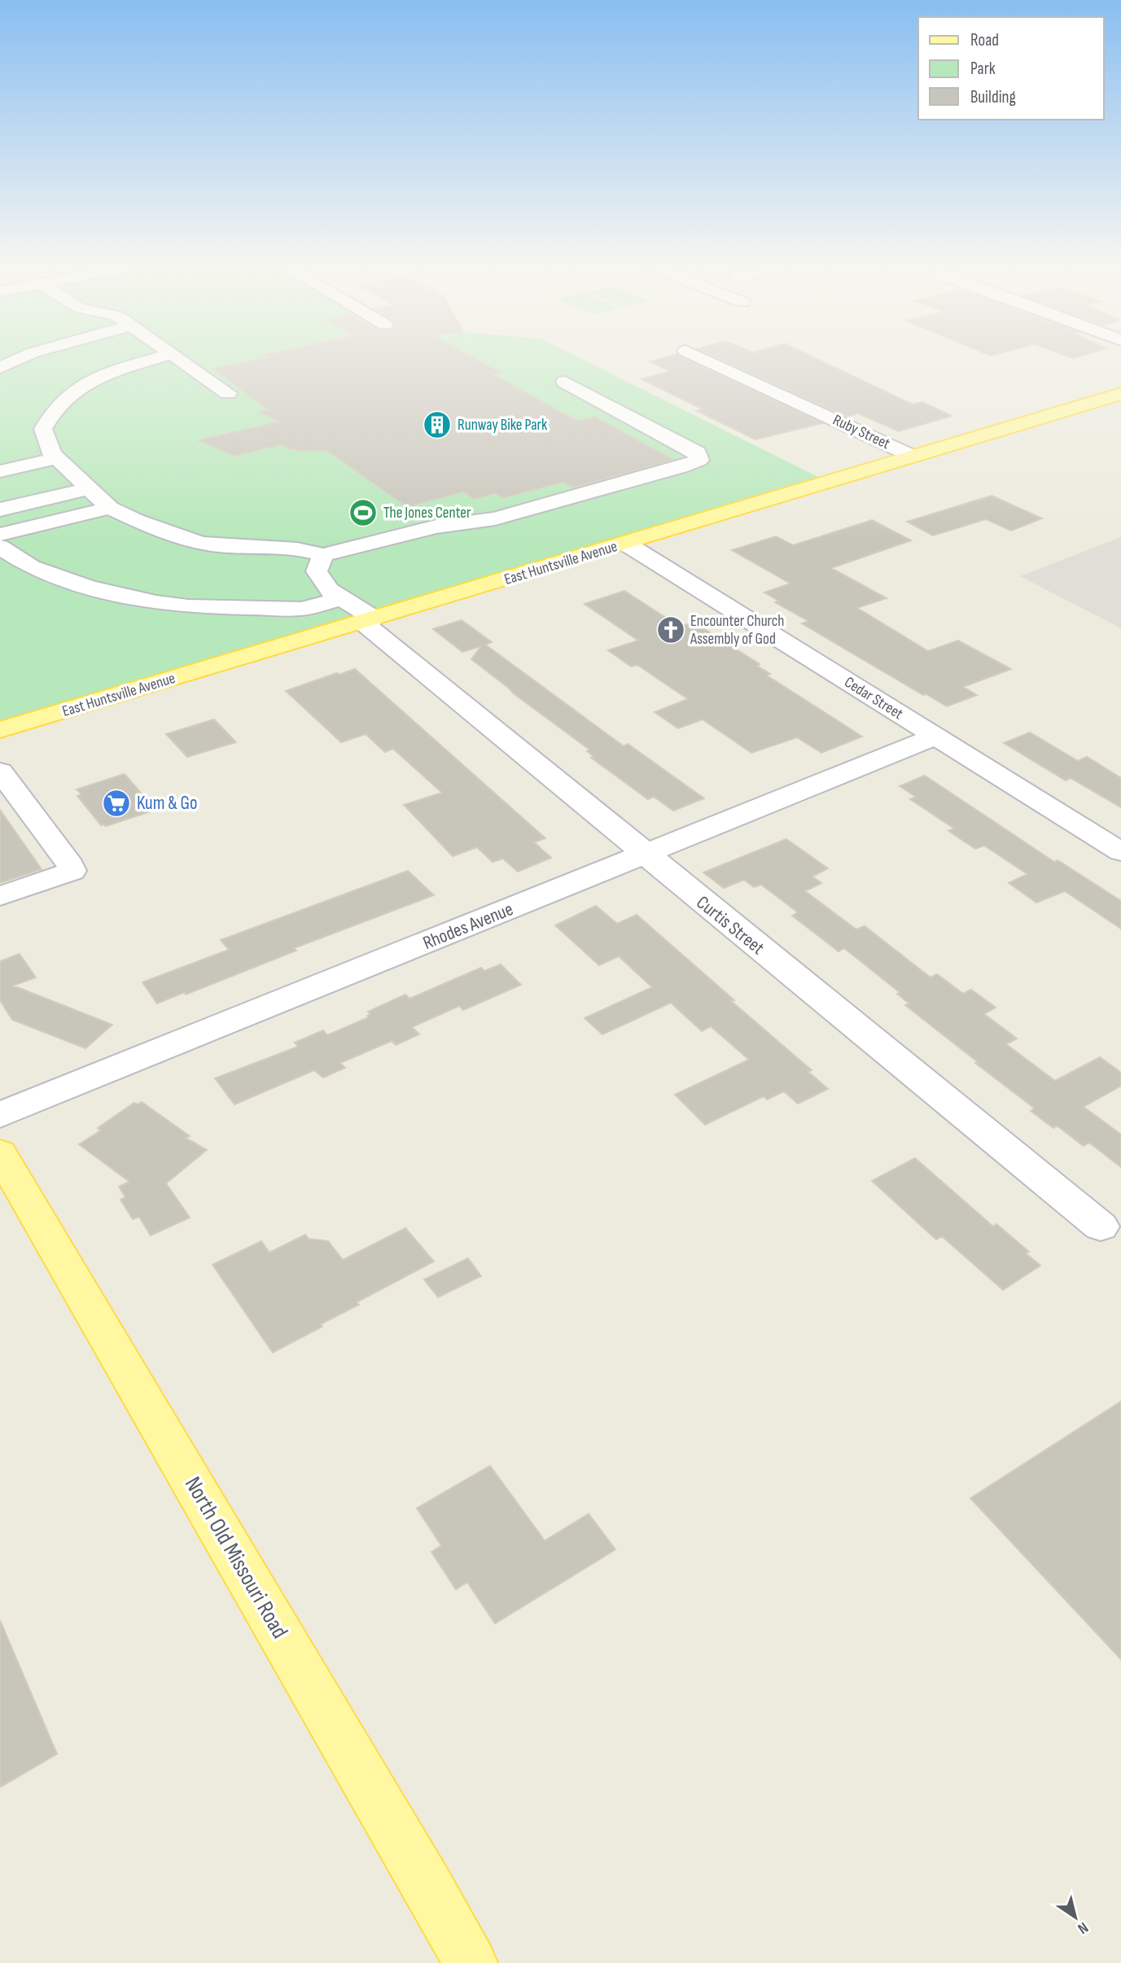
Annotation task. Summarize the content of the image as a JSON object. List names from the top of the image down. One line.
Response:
{"streets":{"main road":["East Huntsville Avenue","North Old Missouri Road"],"street":["Ruby Street","Cedar Street","Curtis Street","Rhodes Avenue"]},"crossings":[["Ruby Street","East Huntsville Avenue"],["East Huntsville Avenue","Cedar Street"],["East Huntsville Avenue","Curtis Street"],["Cedar Street","Rhodes Avenue"],["Curtis Street","Rhodes Avenue"]],"places":{"building":["Runway Bike Park"],"sports":["The Jones Center"],"church":["Encounter Church Assembly of God"],"supermarket":["Kum & Go"]},"legend":["Road","Park","Building"],"north":"bottom right"}
